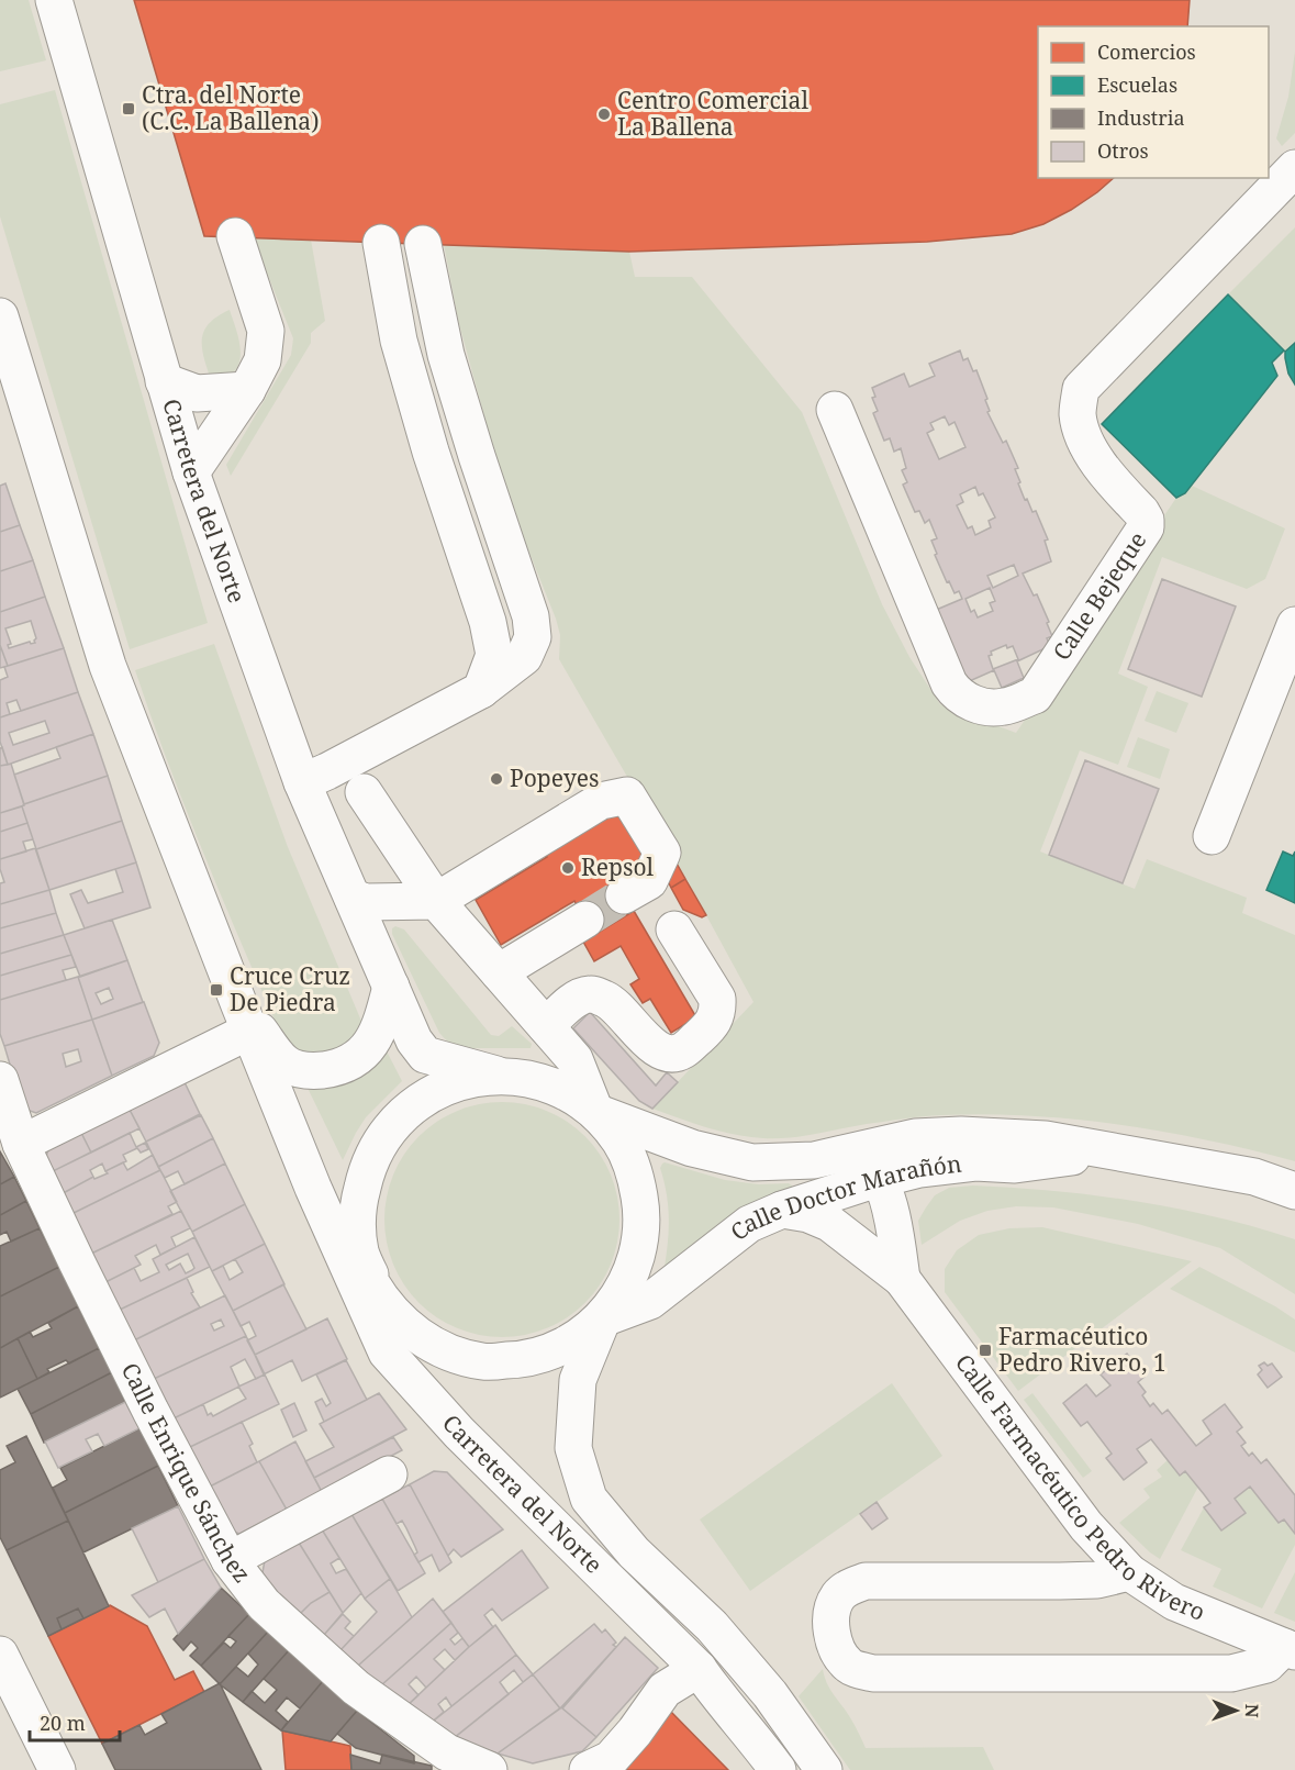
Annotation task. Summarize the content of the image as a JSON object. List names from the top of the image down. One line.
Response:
{"streets":{"street":["Carretera del Norte","Calle Bejeque","Calle Doctor Marañón","Calle Enrique Sánchez","Calle Farmacéutico Pedro Rivero"]},"crossings":[["Carretera del Norte","Calle Doctor Marañón"],["Calle Doctor Marañón","Calle Farmacéutico Pedro Rivero"]],"places":{"transit":["Ctra. del Norte (C.C. La Ballena)","Cruce Cruz De Piedra","Farmacéutico Pedro Rivero, 1"],"other":["Centro Comercial La Ballena","Popeyes","Repsol"]},"legend":["Comercios","Escuelas","Industria","Otros"],"scale_bar":"20 m","north":"right"}
